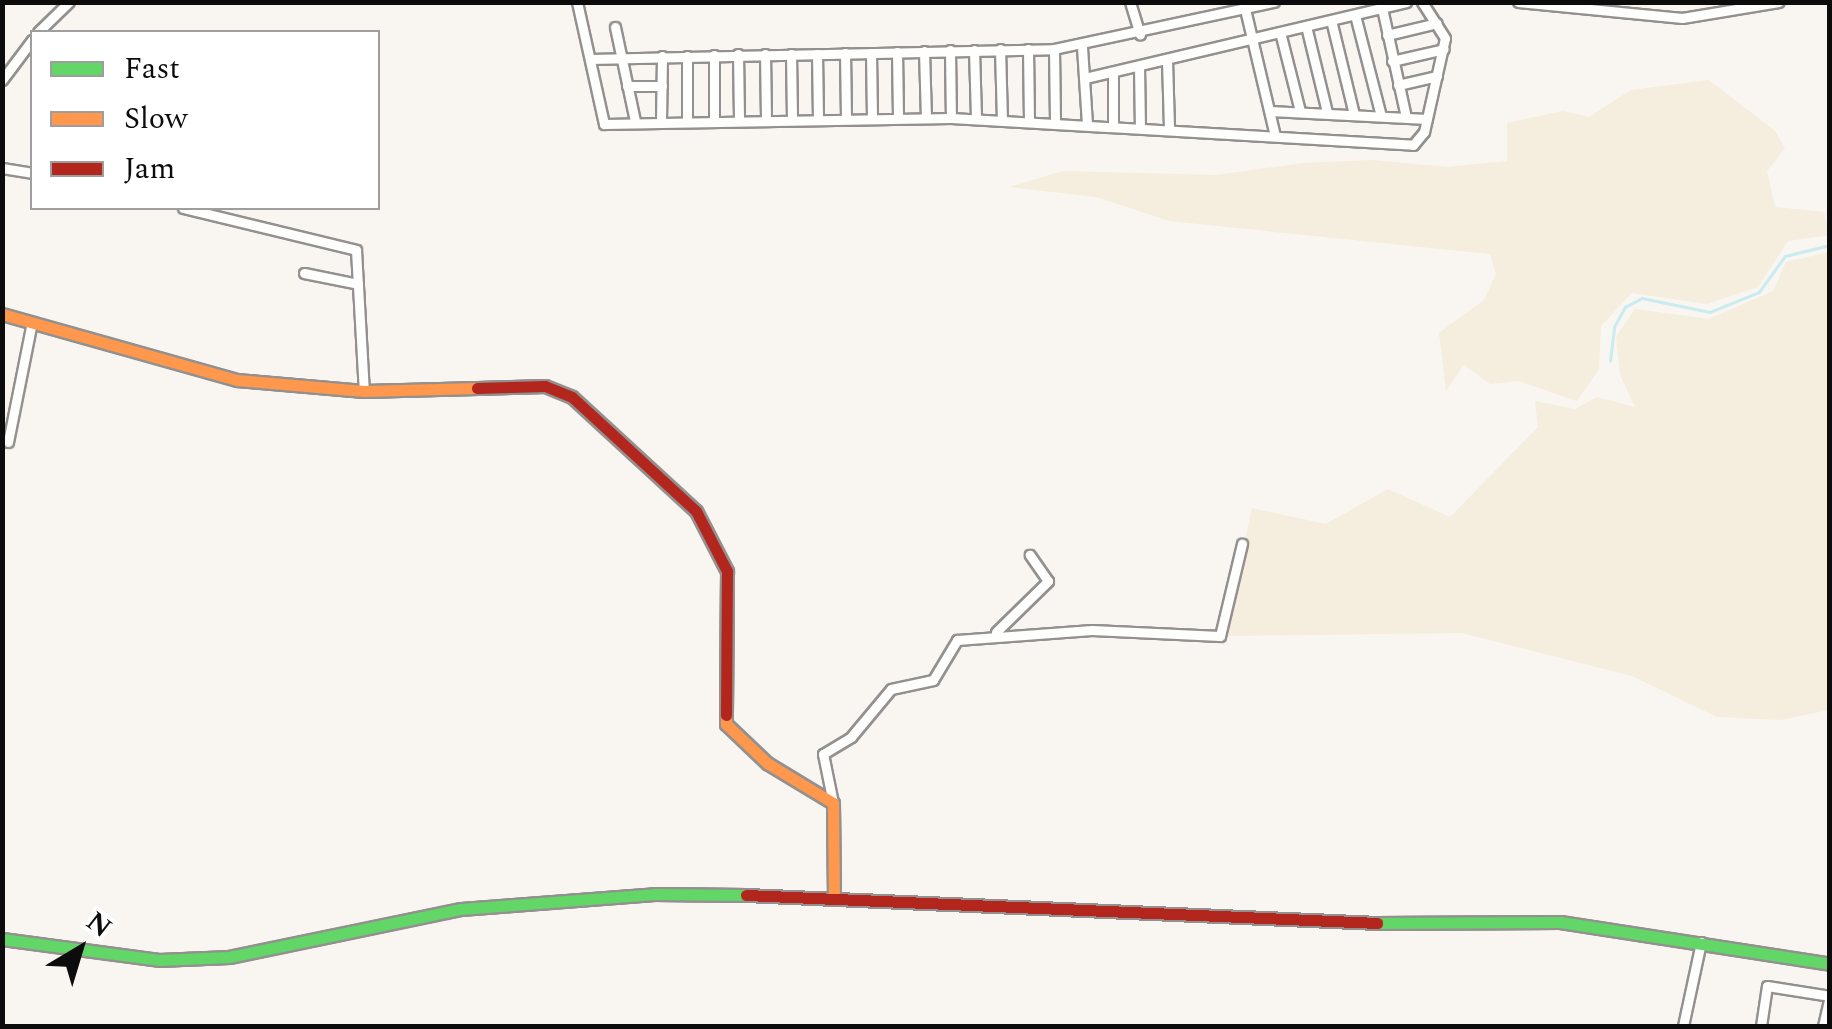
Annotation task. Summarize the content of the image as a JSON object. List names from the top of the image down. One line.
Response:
{"legend":["Fast","Slow","Jam"],"north":"top right"}
